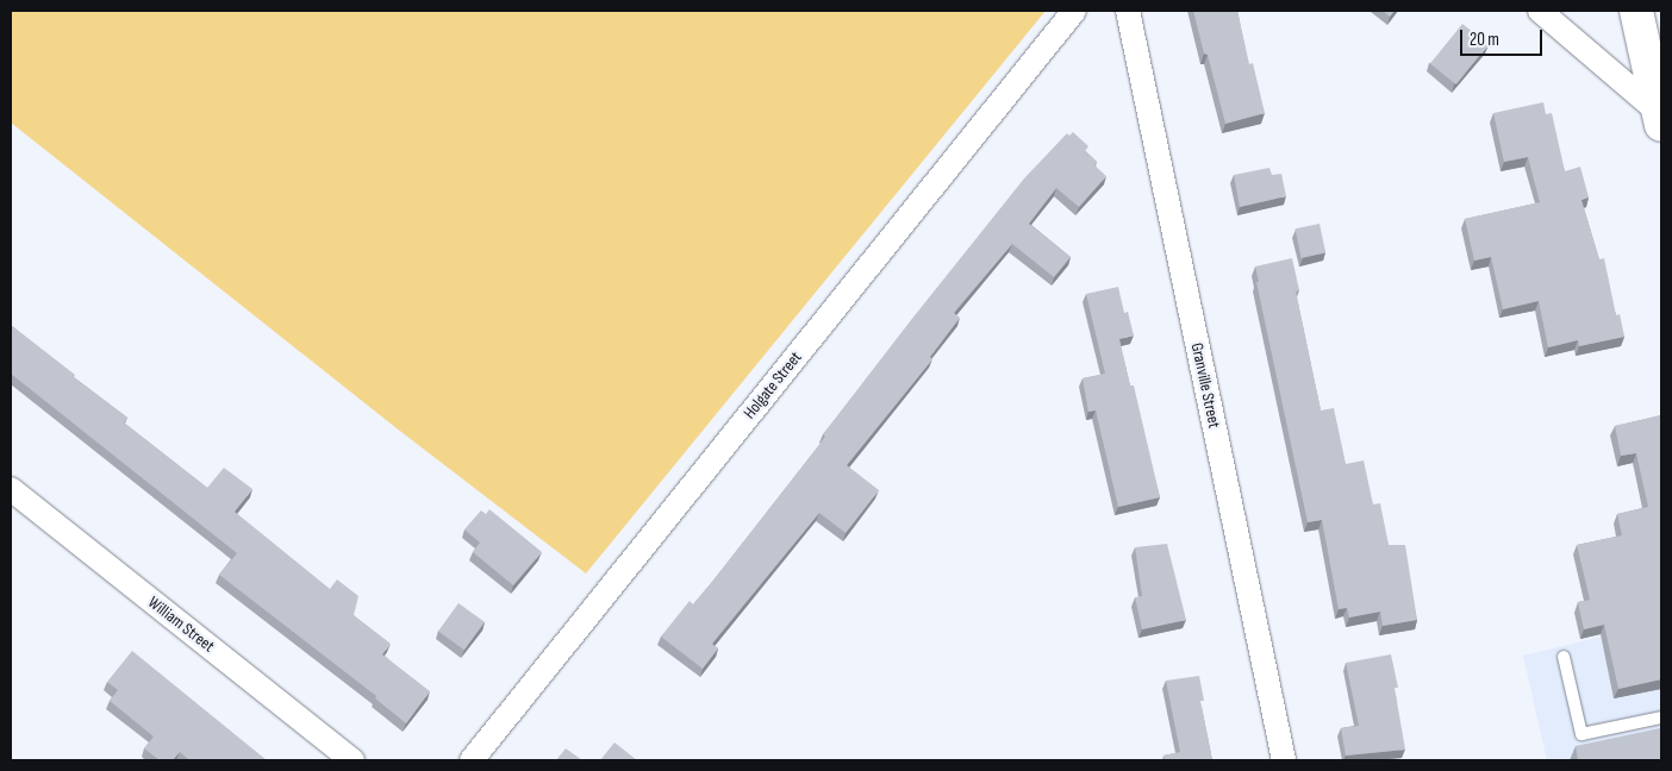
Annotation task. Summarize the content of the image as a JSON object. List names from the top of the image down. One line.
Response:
{"streets":{"street":["Holgate Street","Granville Street","William Street"]},"scale_bar":"20 m"}
